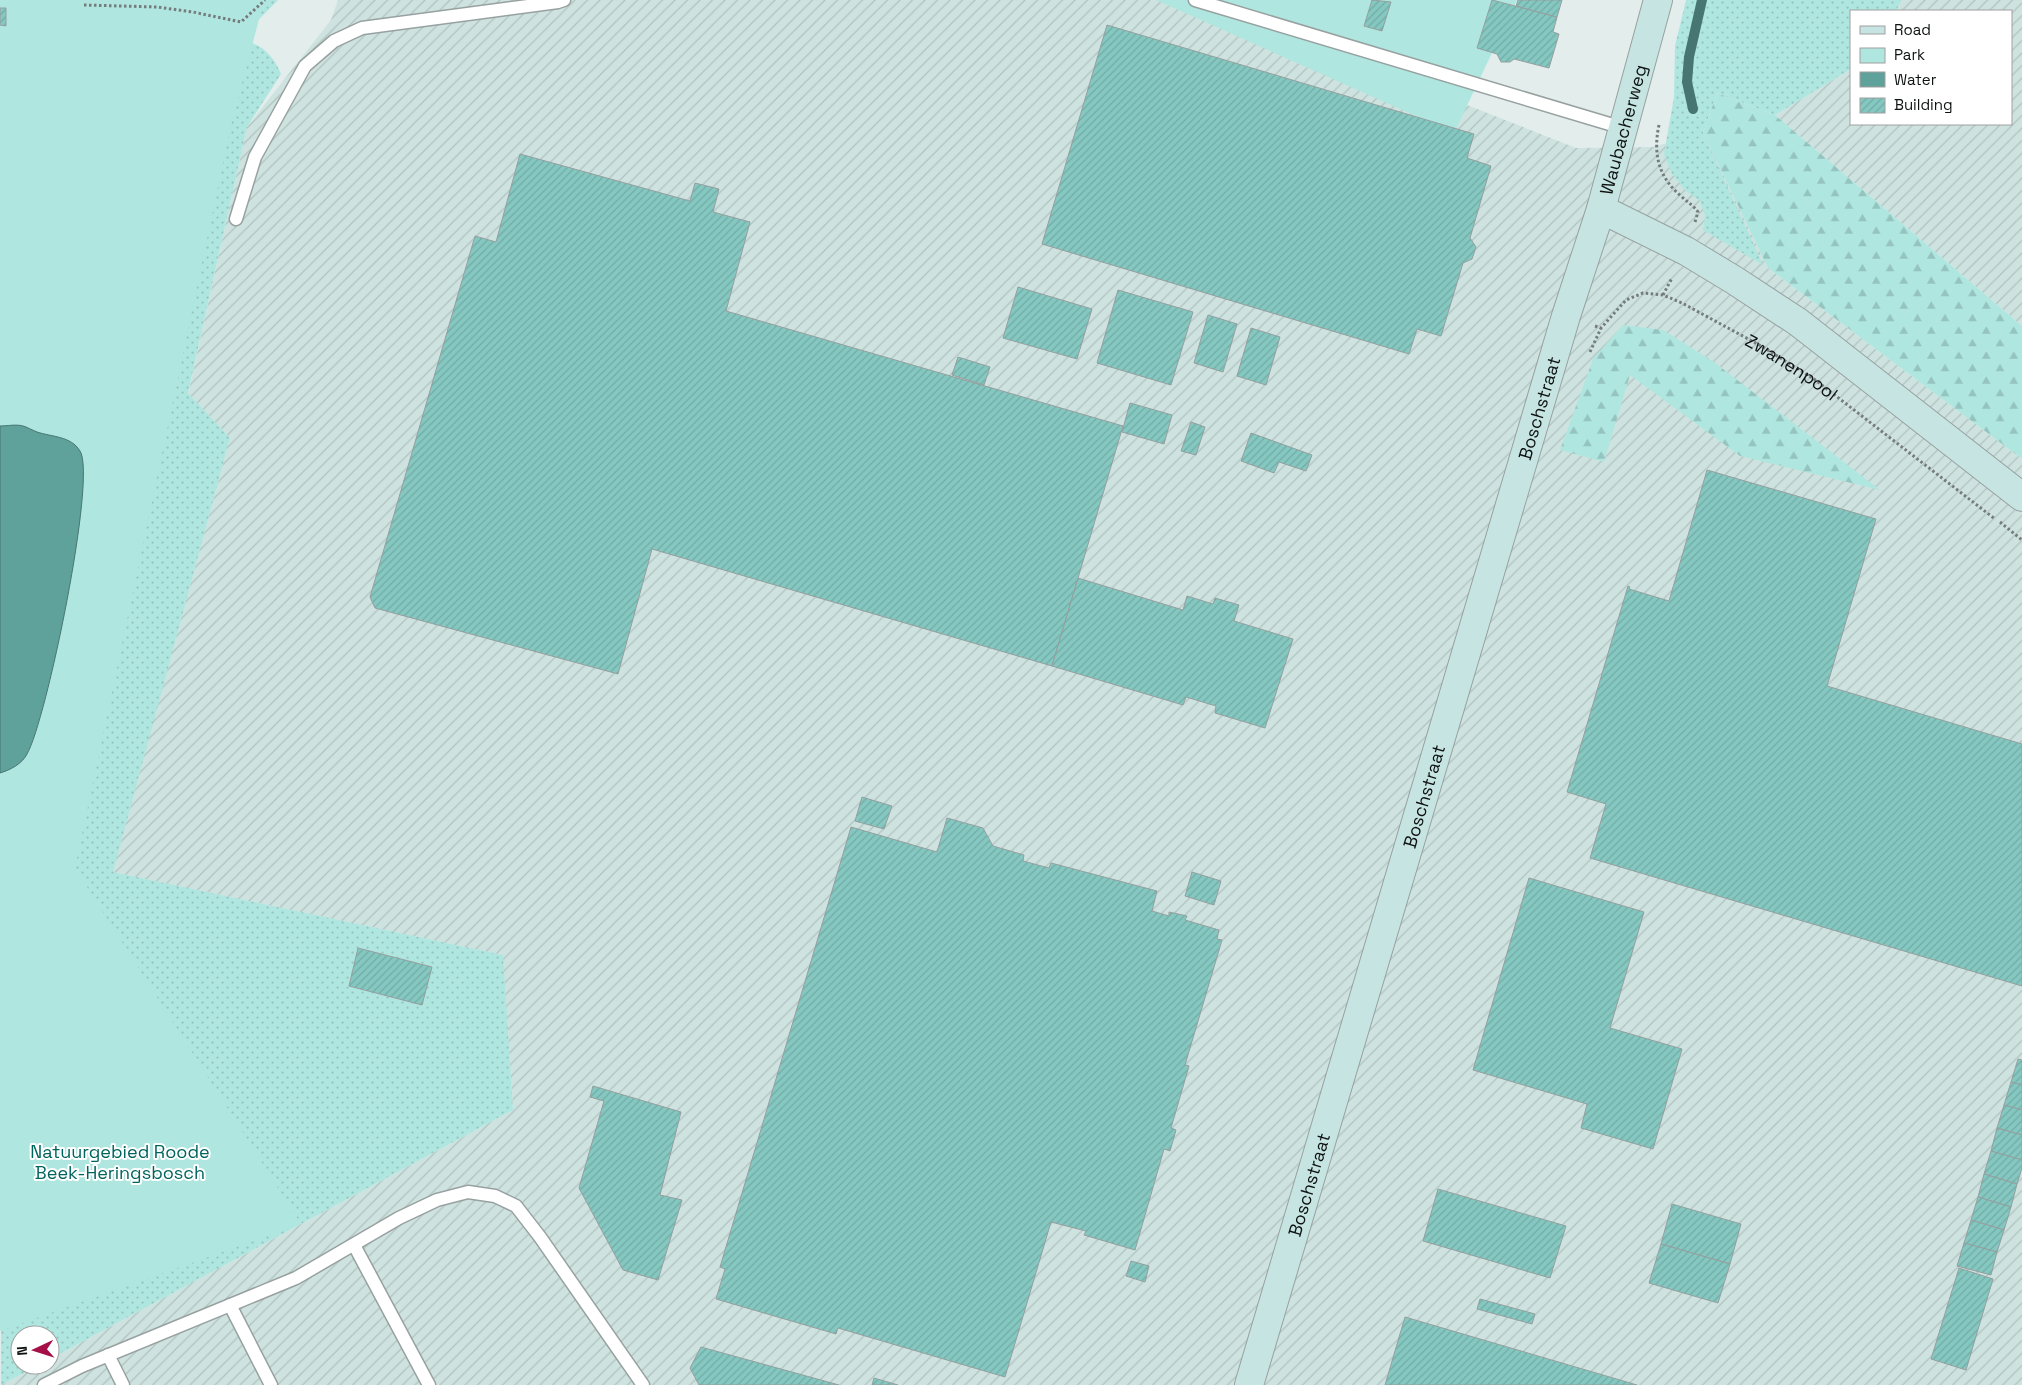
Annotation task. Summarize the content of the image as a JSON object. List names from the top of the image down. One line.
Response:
{"streets":{"street":["Waubacherweg","Zwanenpool","Boschstraat"]},"crossings":[["Waubacherweg","Zwanenpool"],["Waubacherweg","Boschstraat"],["Zwanenpool","Boschstraat"]],"parks":["Natuurgebied Roode Beek-Heringsbosch"],"legend":["Road","Park","Water","Building"],"north":"left"}
